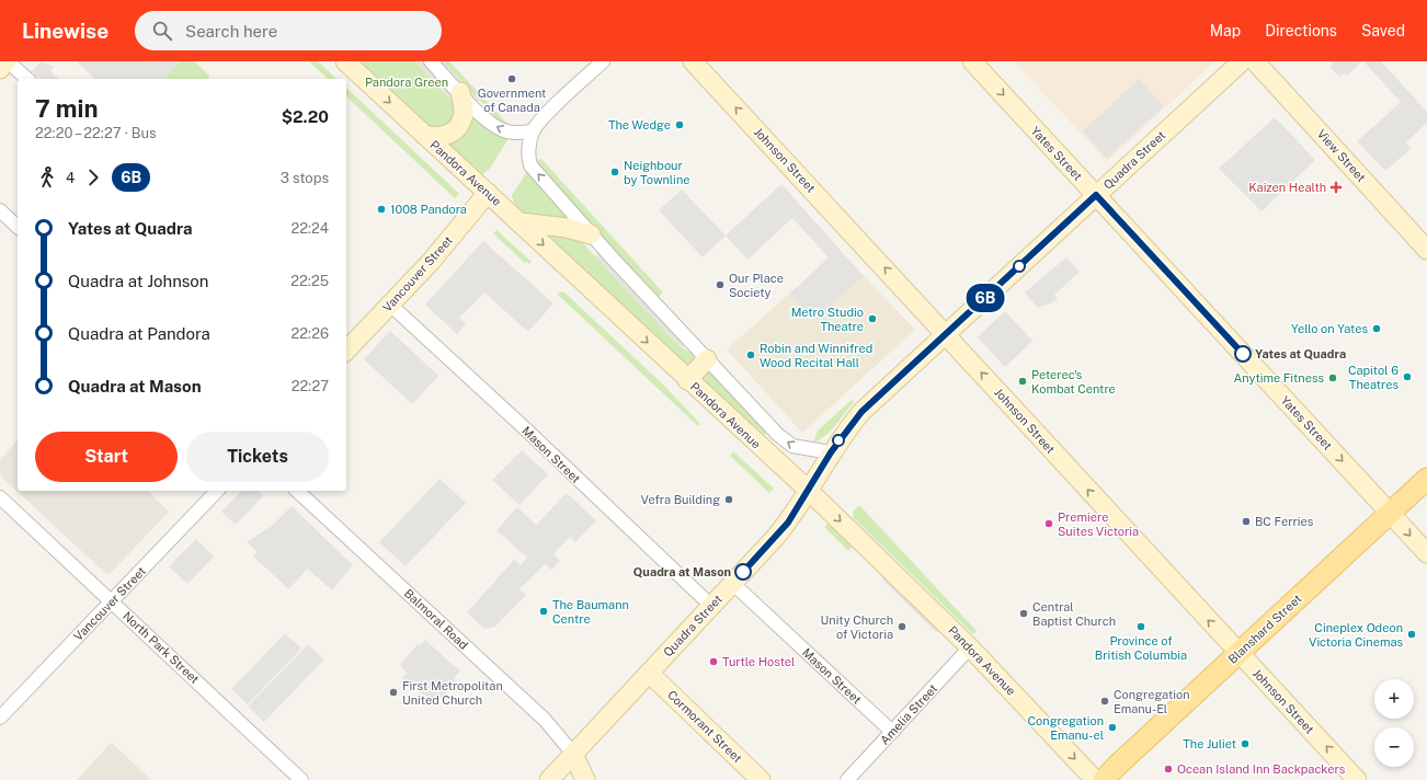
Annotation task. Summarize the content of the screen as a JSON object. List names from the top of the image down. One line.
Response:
{"streets":{"main road":["Yates Street","View Street","Johnson Street","Quadra Street","Pandora Avenue","Vancouver Street","Blanshard Street","Cormorant Street"],"street":["Mason Street","Balmoral Road","North Park Street","Amelia Street"]},"crossings":[["Yates Street","Quadra Street"],["Yates Street","Blanshard Street"],["Johnson Street","Quadra Street"],["Johnson Street","Blanshard Street"],["Quadra Street","Pandora Avenue"],["Quadra Street","Mason Street"],["Quadra Street","Balmoral Road"],["Quadra Street","Cormorant Street"],["Pandora Avenue","Vancouver Street"],["Pandora Avenue","Amelia Street"],["Vancouver Street","Mason Street"],["Vancouver Street","North Park Street"],["Mason Street","Amelia Street"]],"one_way":["Yates Street","Johnson Street"],"parks":["Pandora Green"],"places":{"other":["Government of Canada","The Wedge","Neighbour by Townline","1008 Pandora","Our Place Society","Metro Studio Theatre","Yello on Yates","Yates at Quadra","Robin and Winnifred Wood Recital Hall","Capitol 6 Theatres","Anytime Fitness","Peterec's Kombat Centre","Vefra Building","BC Ferries","Premiere Suites Victoria","Quadra at Mason","The Baumann Centre","Central Baptist Church","Unity Church of Victoria","Province of British Columbia","Cineplex Odeon Victoria Cinemas","Turtle Hostel","First Metropolitan United Church","Congregation Emanu-El","Congregation Emanu-el","The Juliet","Ocean Island Inn Backpackers"],"health":["Kaizen Health"]},"lines":["bus line 6B"],"page":{"header":"Linewise","search":"Search here","nav":["Map","Directions","Saved"],"on_map":"6B","heading":["7 min","22:20 – 22:27 · Bus","$2.20"],"legs":["4","6B","3 stops"],"list":[{"name":"Yates at Quadra","value":"22:24"},{"name":"Quadra at Johnson","value":"22:25"},{"name":"Quadra at Pandora","value":"22:26"},{"name":"Quadra at Mason","value":"22:27"}],"buttons":["Start","Tickets"],"map_buttons":["+","−"]}}
